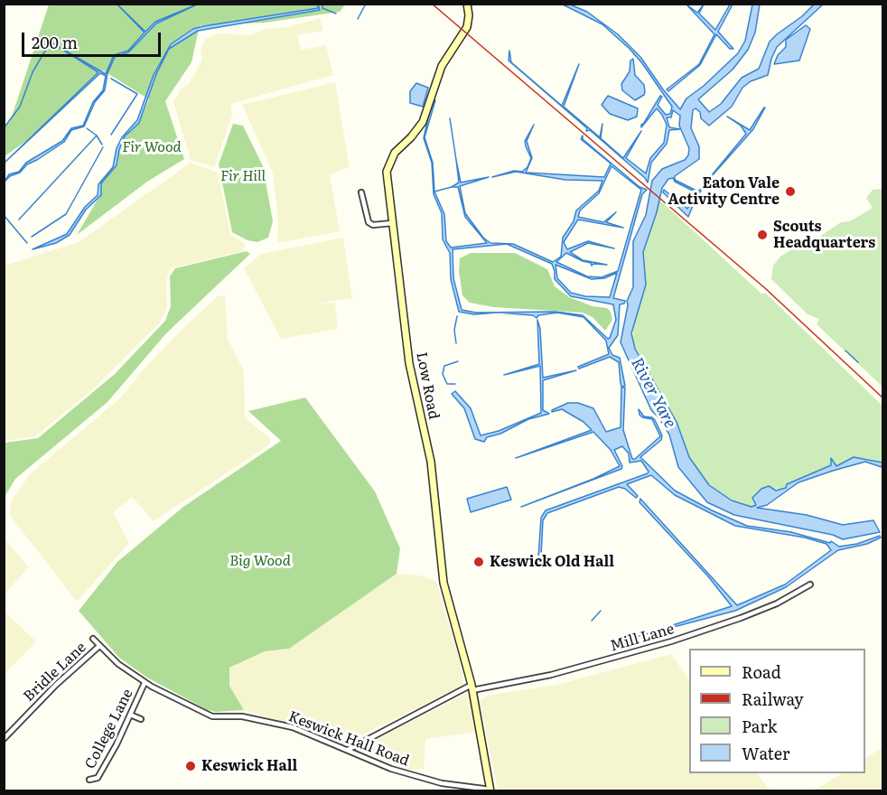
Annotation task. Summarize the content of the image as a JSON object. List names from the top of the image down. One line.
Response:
{"streets":{"street":["Low Road","Mill Lane","Bridle Lane","College Lane","Keswick Hall Road"]},"crossings":[["Low Road","Mill Lane"],["Low Road","Keswick Hall Road"],["Mill Lane","Keswick Hall Road"],["Bridle Lane","Keswick Hall Road"],["College Lane","Keswick Hall Road"]],"water":["River Yare"],"parks":["Fir Wood","Fir Hill","Big Wood"],"places":["Eaton Vale Activity Centre","Scouts Headquarters","Keswick Old Hall","Keswick Hall"],"legend":["Road","Railway","Park","Water"],"scale_bar":"200 m"}
